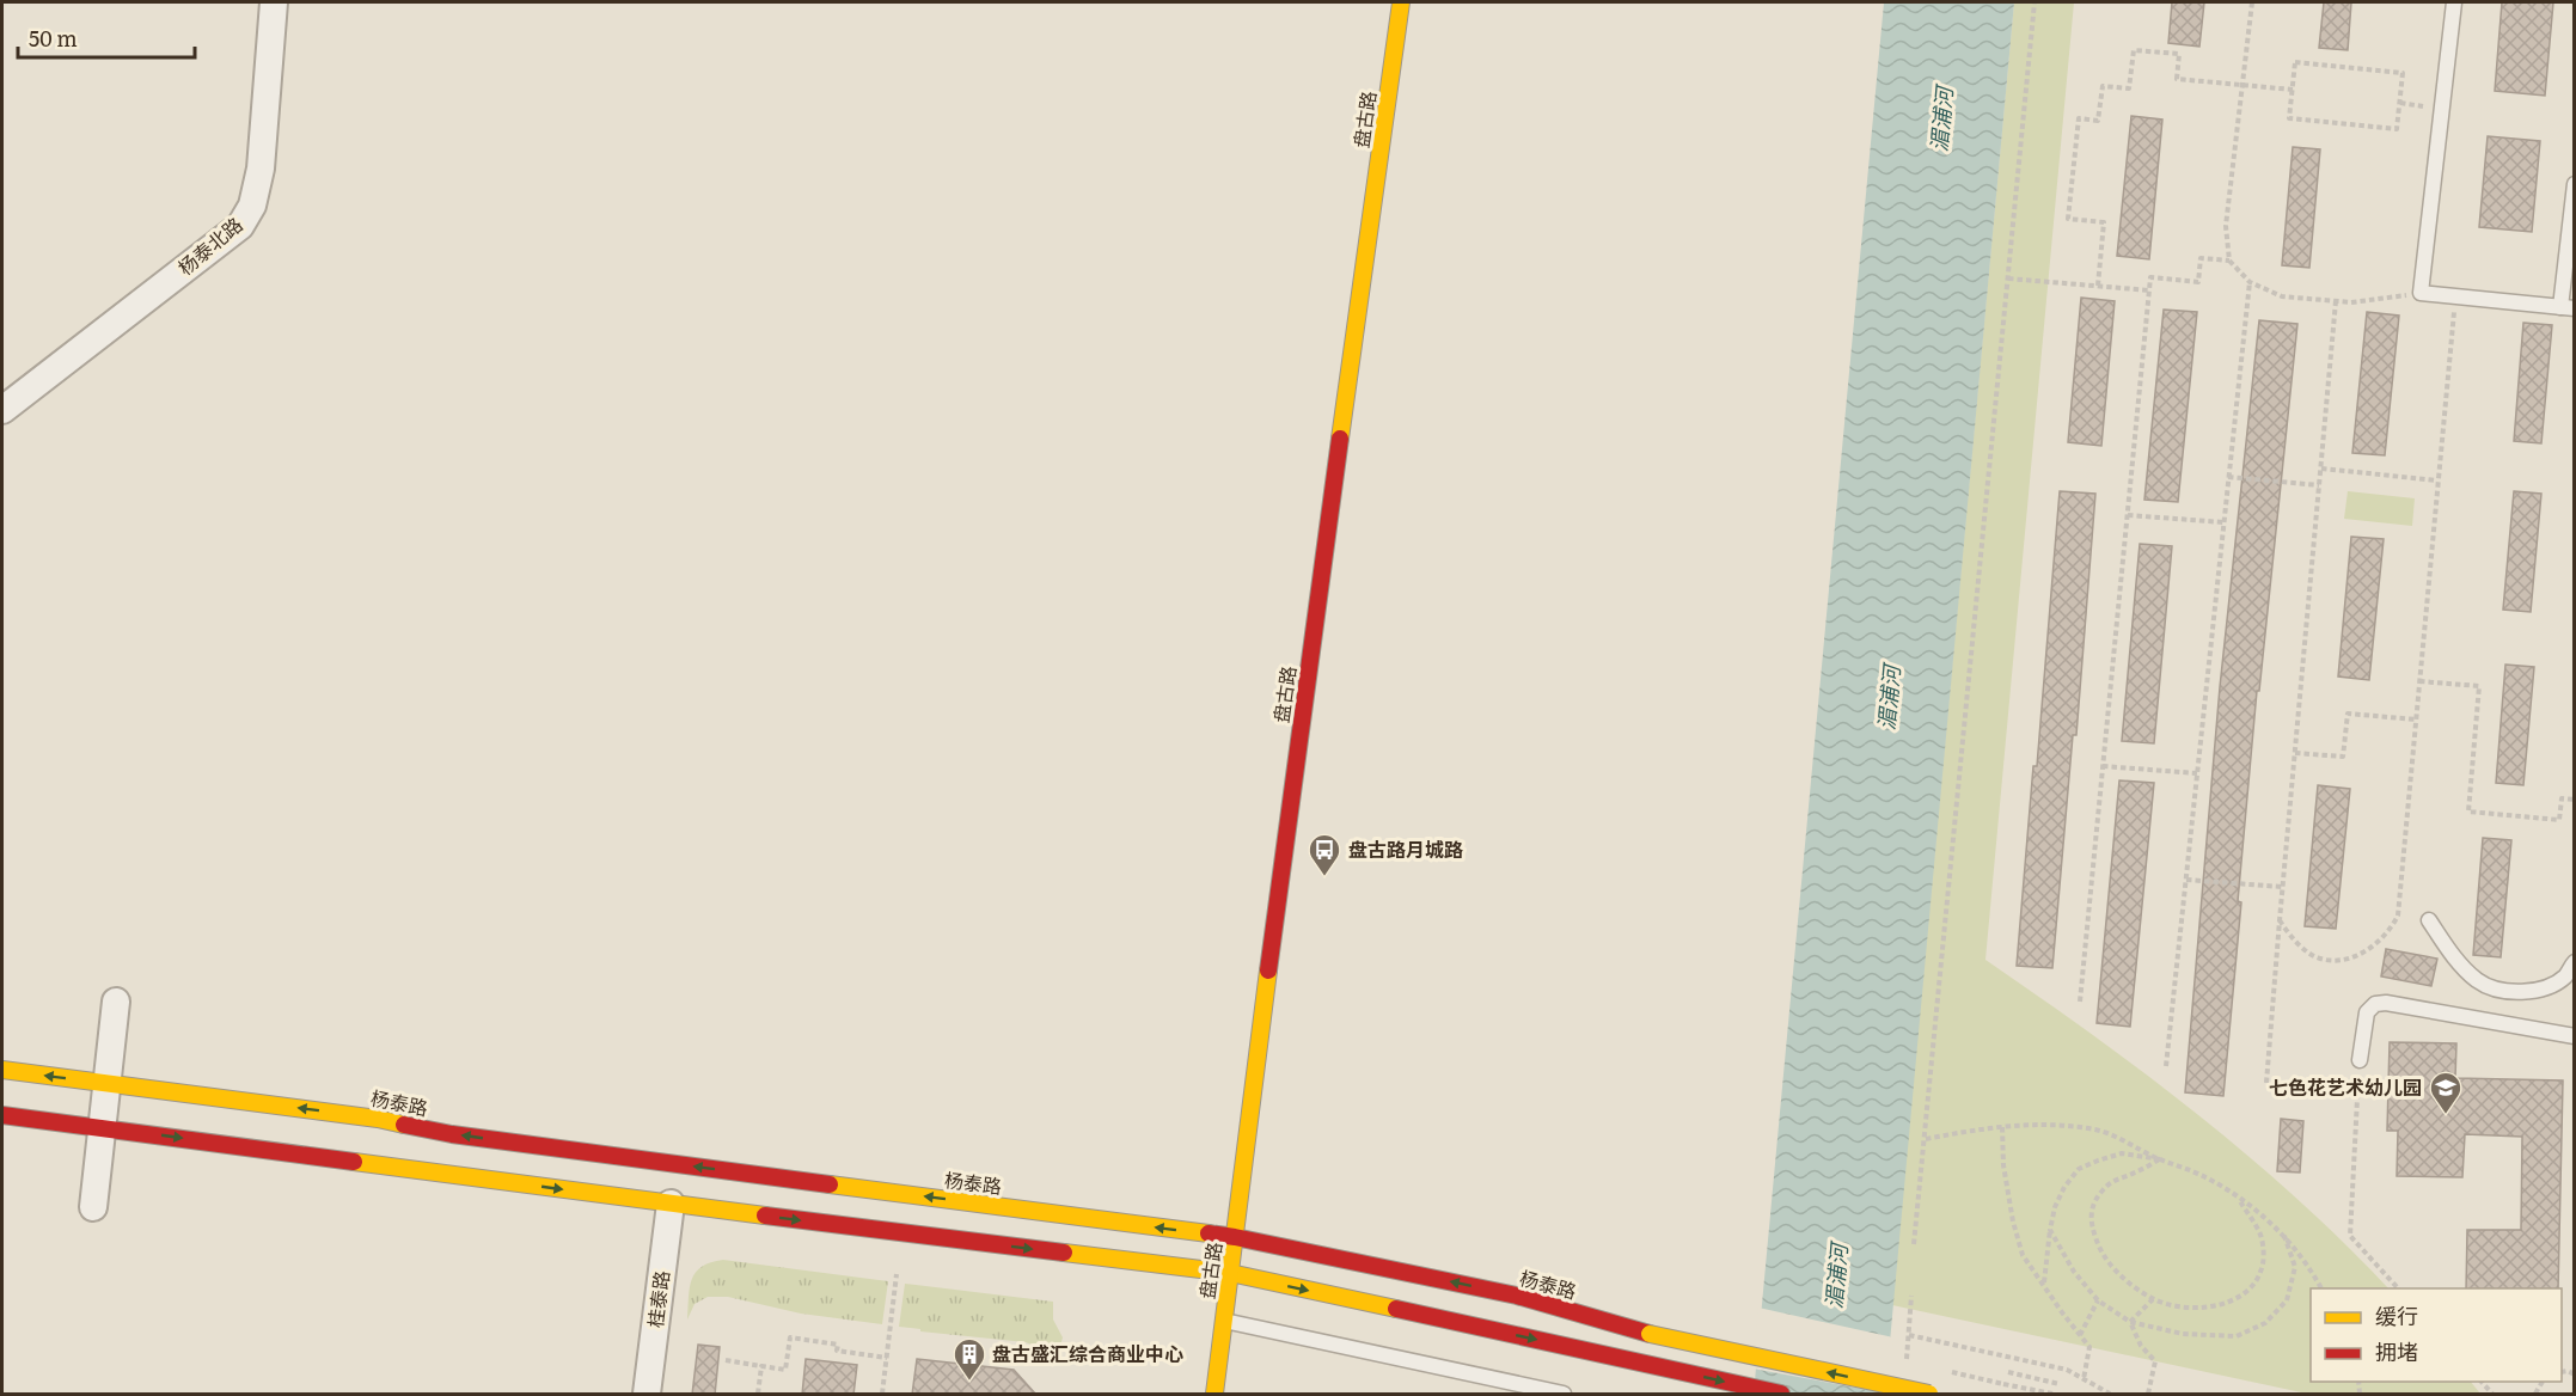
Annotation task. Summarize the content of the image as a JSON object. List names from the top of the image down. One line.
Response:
{"streets":{"main road":["盘古路","杨泰路"],"street":["杨泰北路","桂泰路"]},"crossings":[["盘古路","杨泰路"]],"water":["湄浦河"],"places":{"bus stop":["盘古路月城路"],"school or university":["七色花艺术幼儿园"],"building":["盘古盛汇综合商业中心"]},"legend":["缓行","拥堵"],"scale_bar":"50 m"}
